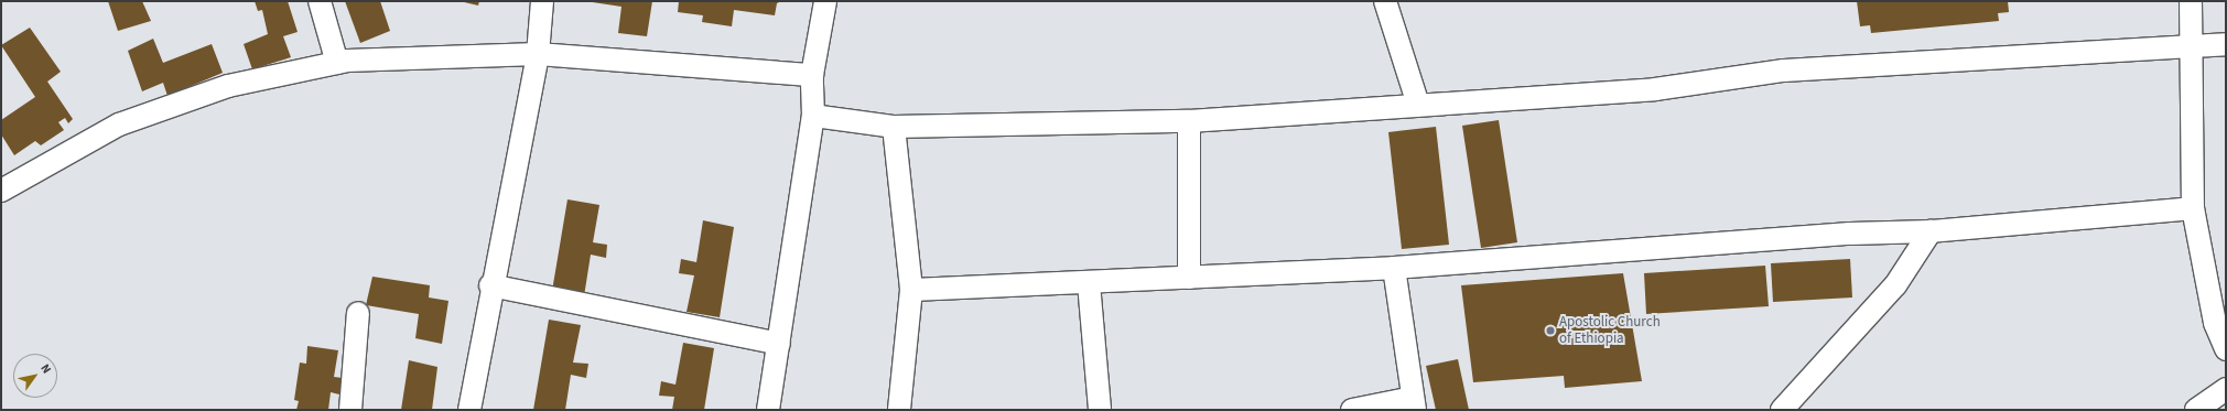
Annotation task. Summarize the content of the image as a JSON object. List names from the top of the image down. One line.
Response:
{"places":["Apostolic Church of Ethiopia"],"north":"top right"}
